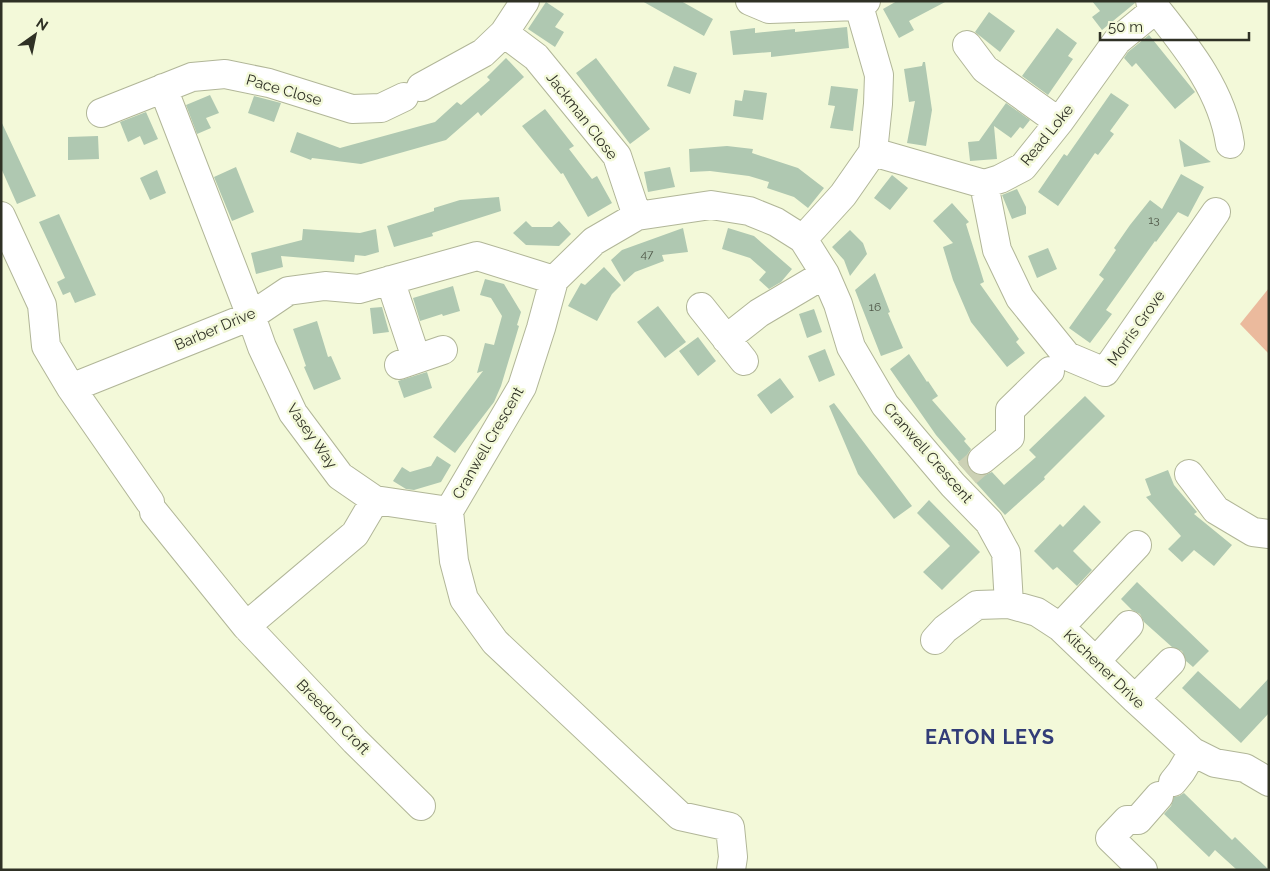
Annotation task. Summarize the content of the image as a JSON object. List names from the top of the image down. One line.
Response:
{"streets":{"street":["Pace Close","Jackman Close","Read Loke","Morris Grove","Barber Drive","Vasey Way","Cranwell Crescent","Kitchener Drive","Breedon Croft"]},"crossings":[["Pace Close","Jackman Close"],["Jackman Close","Cranwell Crescent"],["Read Loke","Morris Grove"],["Barber Drive","Vasey Way"],["Barber Drive","Cranwell Crescent"],["Barber Drive","Breedon Croft"],["Vasey Way","Cranwell Crescent"],["Cranwell Crescent","Kitchener Drive"]],"districts":["EATON LEYS"],"house_numbers":["13","47","16"],"scale_bar":"50 m","north":"top right"}
